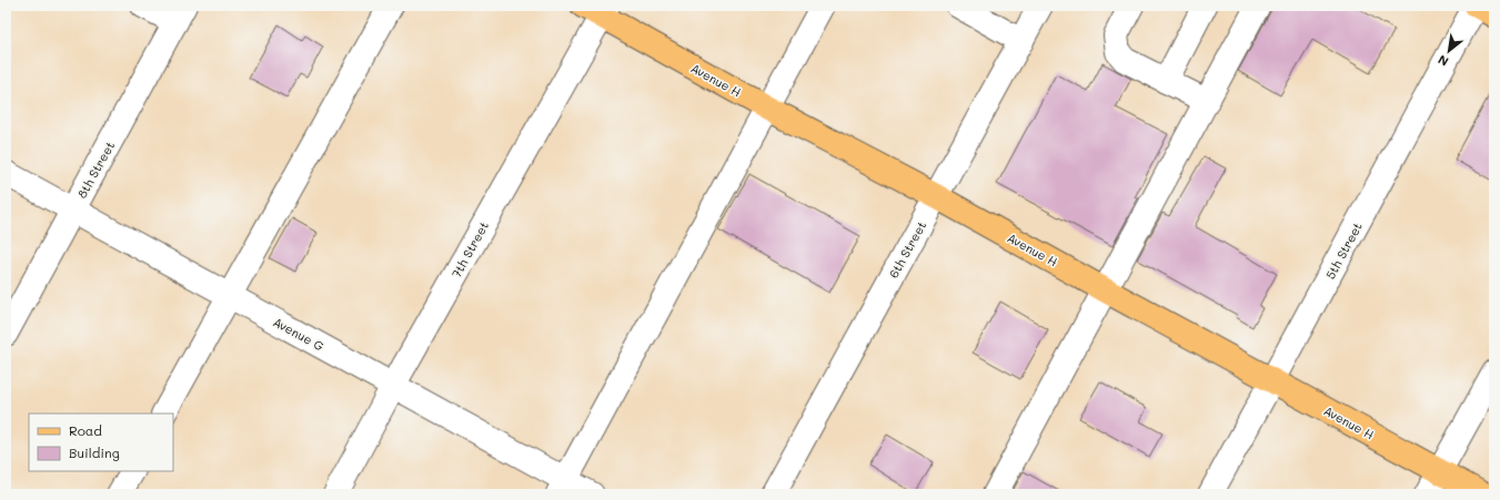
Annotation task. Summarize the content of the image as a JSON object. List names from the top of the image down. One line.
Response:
{"streets":{"main road":["Avenue H"],"street":["8th Street","7th Street","6th Street","5th Street","Avenue G"]},"crossings":[["Avenue H","7th Street"],["Avenue H","6th Street"],["Avenue H","5th Street"],["8th Street","Avenue G"],["7th Street","Avenue G"]],"legend":["Road","Building"],"north":"bottom left"}
